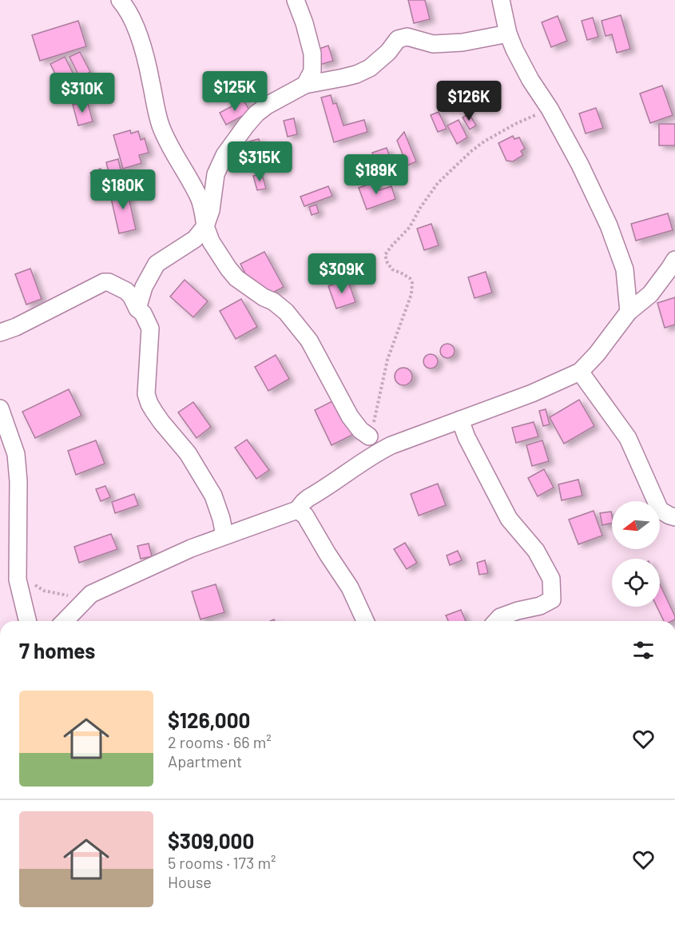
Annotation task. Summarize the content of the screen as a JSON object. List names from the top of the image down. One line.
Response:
{"north":"left","page":{"price":["$125K","$310K","$126K","$315K","$189K","$180K","$309K"],"heading":"7 homes","list":[{"name":"$126,000","note":"2 rooms · 66 m² · Apartment"},{"name":"$309,000","note":"5 rooms · 173 m² · House"}]}}
